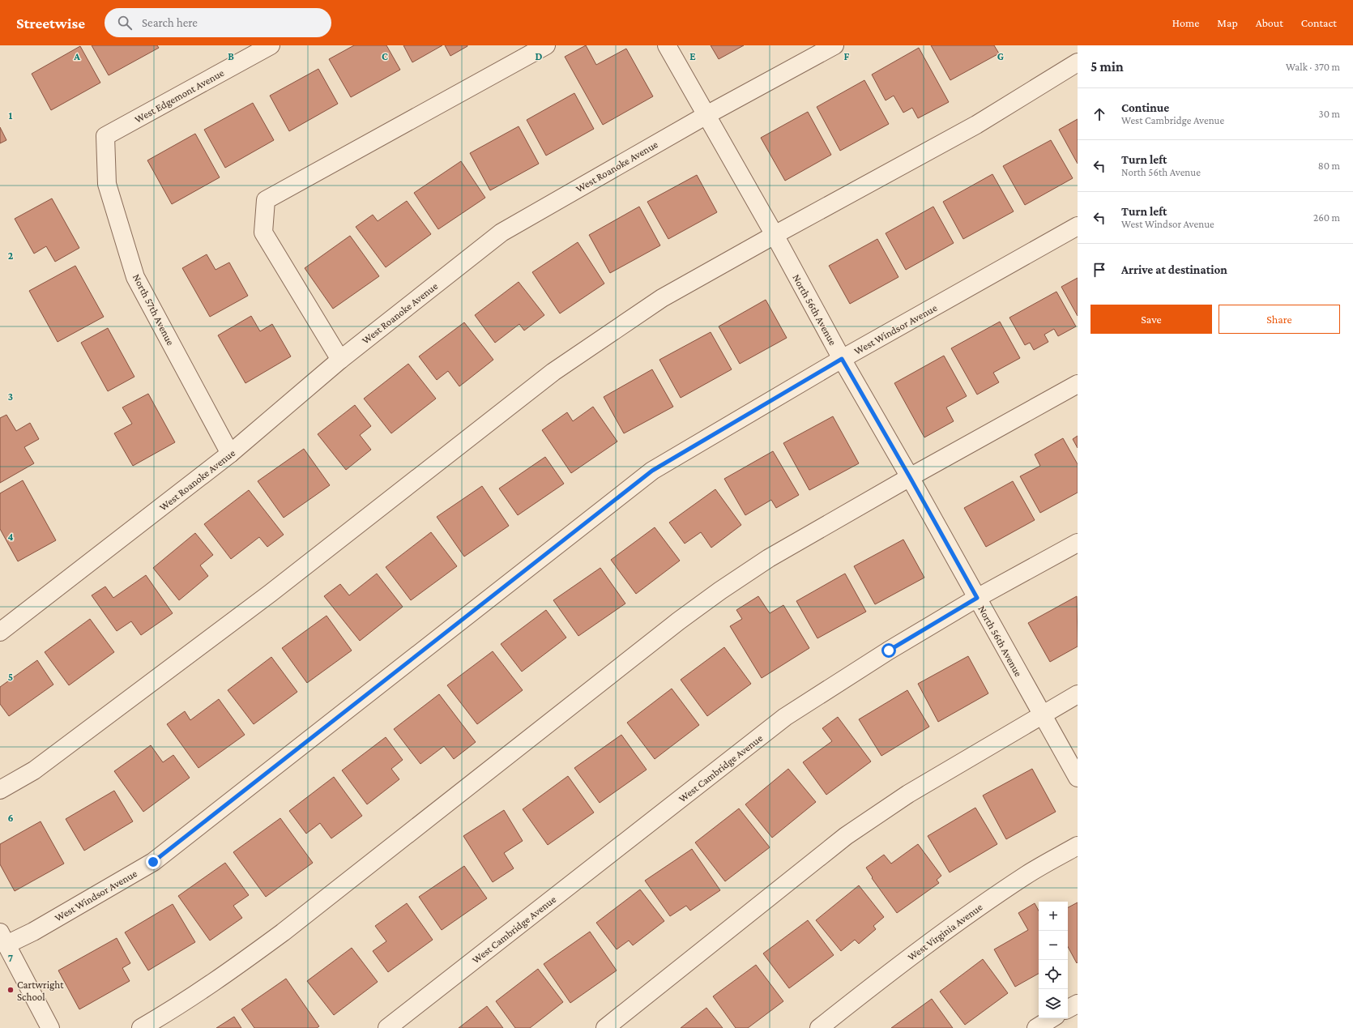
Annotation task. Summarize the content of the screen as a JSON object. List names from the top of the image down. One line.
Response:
{"streets":{"street":["West Edgemont Avenue","West Roanoke Avenue","North 57th Avenue","North 56th Avenue","West Windsor Avenue","West Cambridge Avenue","West Virginia Avenue"]},"crossings":[["West Edgemont Avenue","North 57th Avenue"],["West Roanoke Avenue","North 57th Avenue"],["West Roanoke Avenue","North 56th Avenue"],["North 56th Avenue","West Windsor Avenue"],["North 56th Avenue","West Cambridge Avenue"]],"places":["Cartwright School"],"page":{"header":"Streetwise","search":"Search here","nav":["Home","Map","About","Contact"],"heading":["5 min","Walk · 370 m"],"list":[["Continue","West Cambridge Avenue","30 m"],["Turn left","North 56th Avenue","80 m"],["Turn left","West Windsor Avenue","260 m"],"Arrive at destination"],"buttons":["Save","Share"],"map_buttons":["+","−"]},"grid":{"columns":["A","B","C","D","E","F","G"],"rows":["1","2","3","4","5","6","7"]}}
